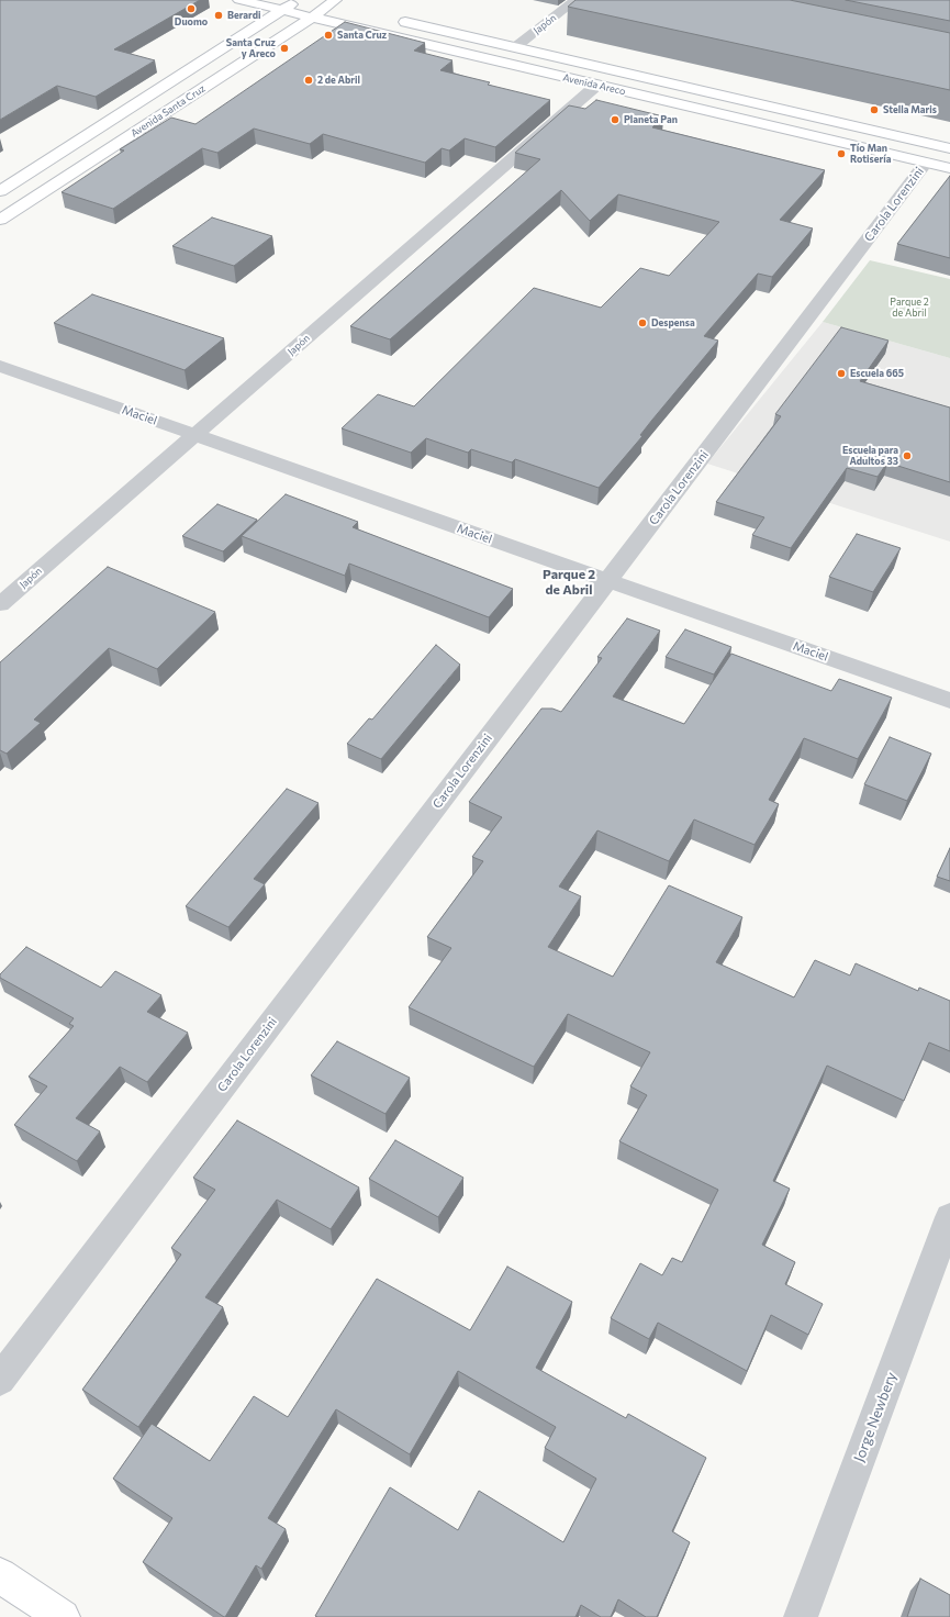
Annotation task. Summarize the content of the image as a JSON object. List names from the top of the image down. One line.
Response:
{"streets":{"main road":["Avenida Areco","Avenida Santa Cruz"],"street":["Japón","Carola Lorenzini","Maciel","Jorge Newbery"]},"crossings":[["Japón","Avenida Areco"],["Japón","Maciel"],["Avenida Areco","Avenida Santa Cruz"],["Avenida Areco","Carola Lorenzini"],["Carola Lorenzini","Maciel"]],"districts":["Parque 2 de Abril"],"parks":["Parque 2 de Abril"],"places":["Duomo","Berardi","Santa Cruz","Santa Cruz y Areco","2 de Abril","Stella Maris","Planeta Pan","Tío Man Rotisería","Despensa","Escuela 665","Escuela para Adultos 33"]}
